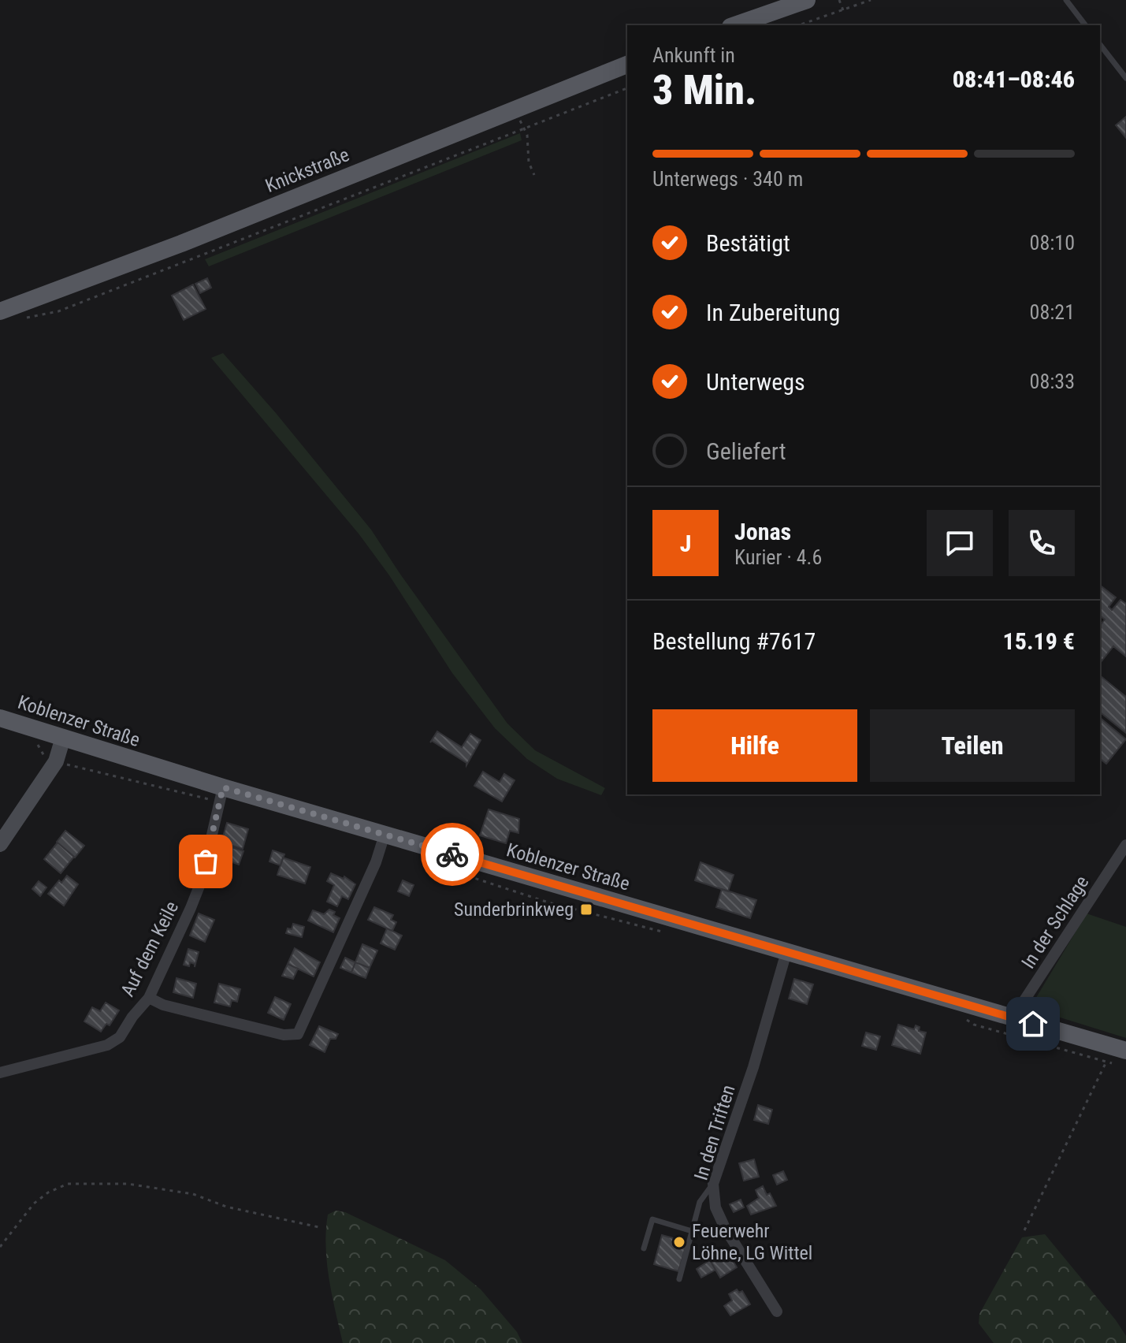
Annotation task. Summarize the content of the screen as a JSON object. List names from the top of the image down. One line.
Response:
{"streets":{"main road":["Knickstraße","Koblenzer Straße"],"street":["In der Schlage","Auf dem Keile","In den Triften"]},"crossings":[["Koblenzer Straße","In der Schlage"],["Koblenzer Straße","Auf dem Keile"],["Koblenzer Straße","In den Triften"]],"places":{"transit":["Sunderbrinkweg"],"other":["Feuerwehr Löhne, LG Wittel"]},"page":{"heading":["3 Min.","Ankunft in","08:41–08:46"],"panel":["Jonas","Kurier · 4.6","Bestellung #7617","15.19 €"],"bar":"Unterwegs · 340 m","list":[["Bestätigt","08:10"],["In Zubereitung","08:21"],["Unterwegs","08:33"],"Geliefert"],"round":"J","buttons":["Hilfe","Teilen"]}}
